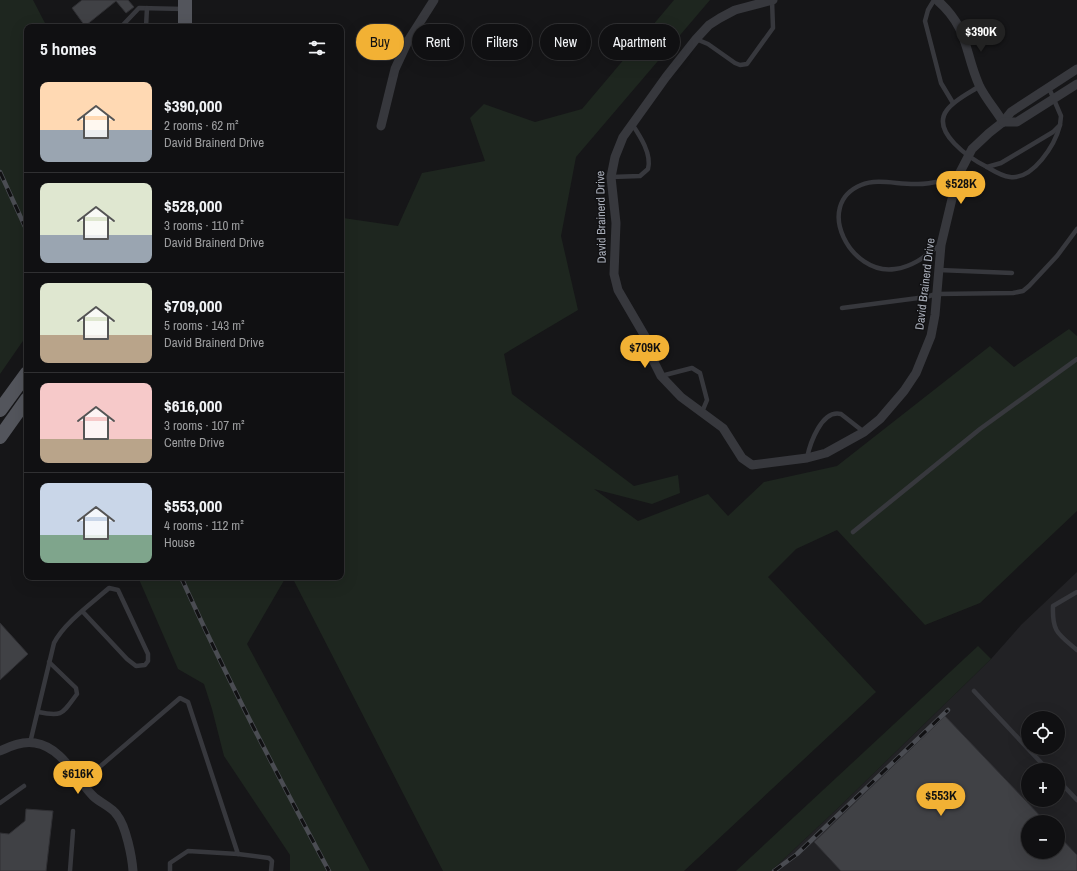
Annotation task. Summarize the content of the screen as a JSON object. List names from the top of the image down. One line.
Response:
{"streets":{"street":["David Brainerd Drive"]},"page":{"price":["$390K","$528K","$709K","$616K","$553K"],"chip":["Buy","Rent","Filters","New","Apartment"],"heading":"5 homes","list":[{"name":"$390,000","note":"2 rooms · 62 m² · David Brainerd Drive"},{"name":"$528,000","note":"3 rooms · 110 m² · David Brainerd Drive"},{"name":"$709,000","note":"5 rooms · 143 m² · David Brainerd Drive"},{"name":"$616,000","note":"3 rooms · 107 m² · Centre Drive"},{"name":"$553,000","note":"4 rooms · 112 m² · House"}],"map_buttons":["+","−"]}}
